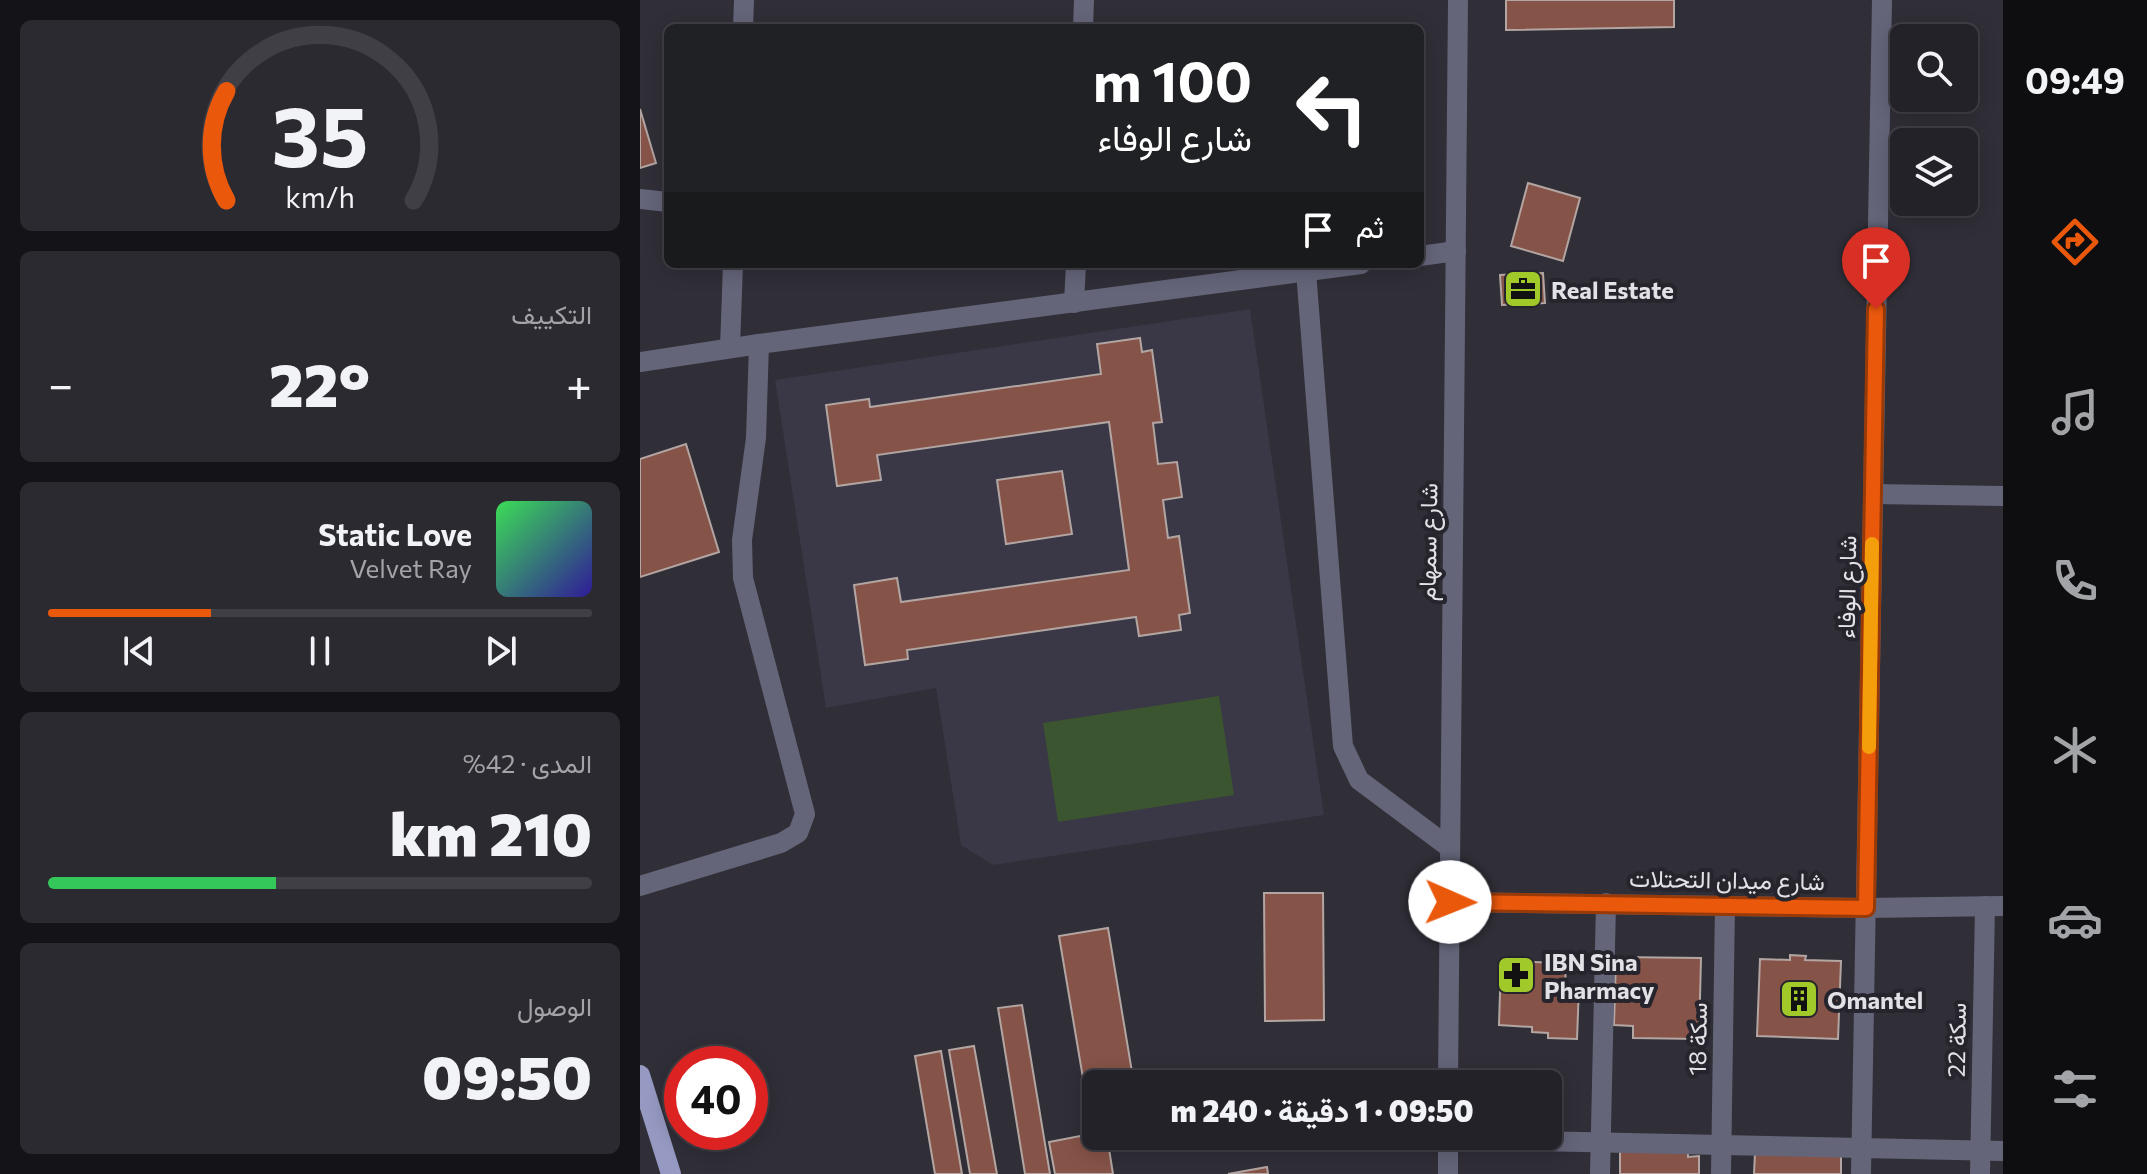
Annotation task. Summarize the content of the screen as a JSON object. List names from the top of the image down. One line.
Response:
{"streets":{"street":["شارع سمهام","شارع الوفاء","شارع ميدان التحتلات","سكة 18","سكة 22"]},"crossings":[["شارع سمهام","شارع ميدان التحتلات"],["شارع الوفاء","شارع ميدان التحتلات"],["شارع ميدان التحتلات","سكة 18"],["شارع ميدان التحتلات","سكة 22"]],"places":{"office":["Real Estate"],"pharmacy":["IBN Sina Pharmacy"],"building":["Omantel"]},"page":{"tabs":"09:49","turn":["100 m","شارع الوفاء"],"then":"ثم","tile":["التكييف",["المدى · 42%","210 km"],["الوصول","09:50"]],"heat":["−","22°","+"],"song":["Static Love","Velvet Ray"],"limit":"40","trip":"09:50 · 1 دقيقة · 240 m","gauge":["35","km/h"]}}
